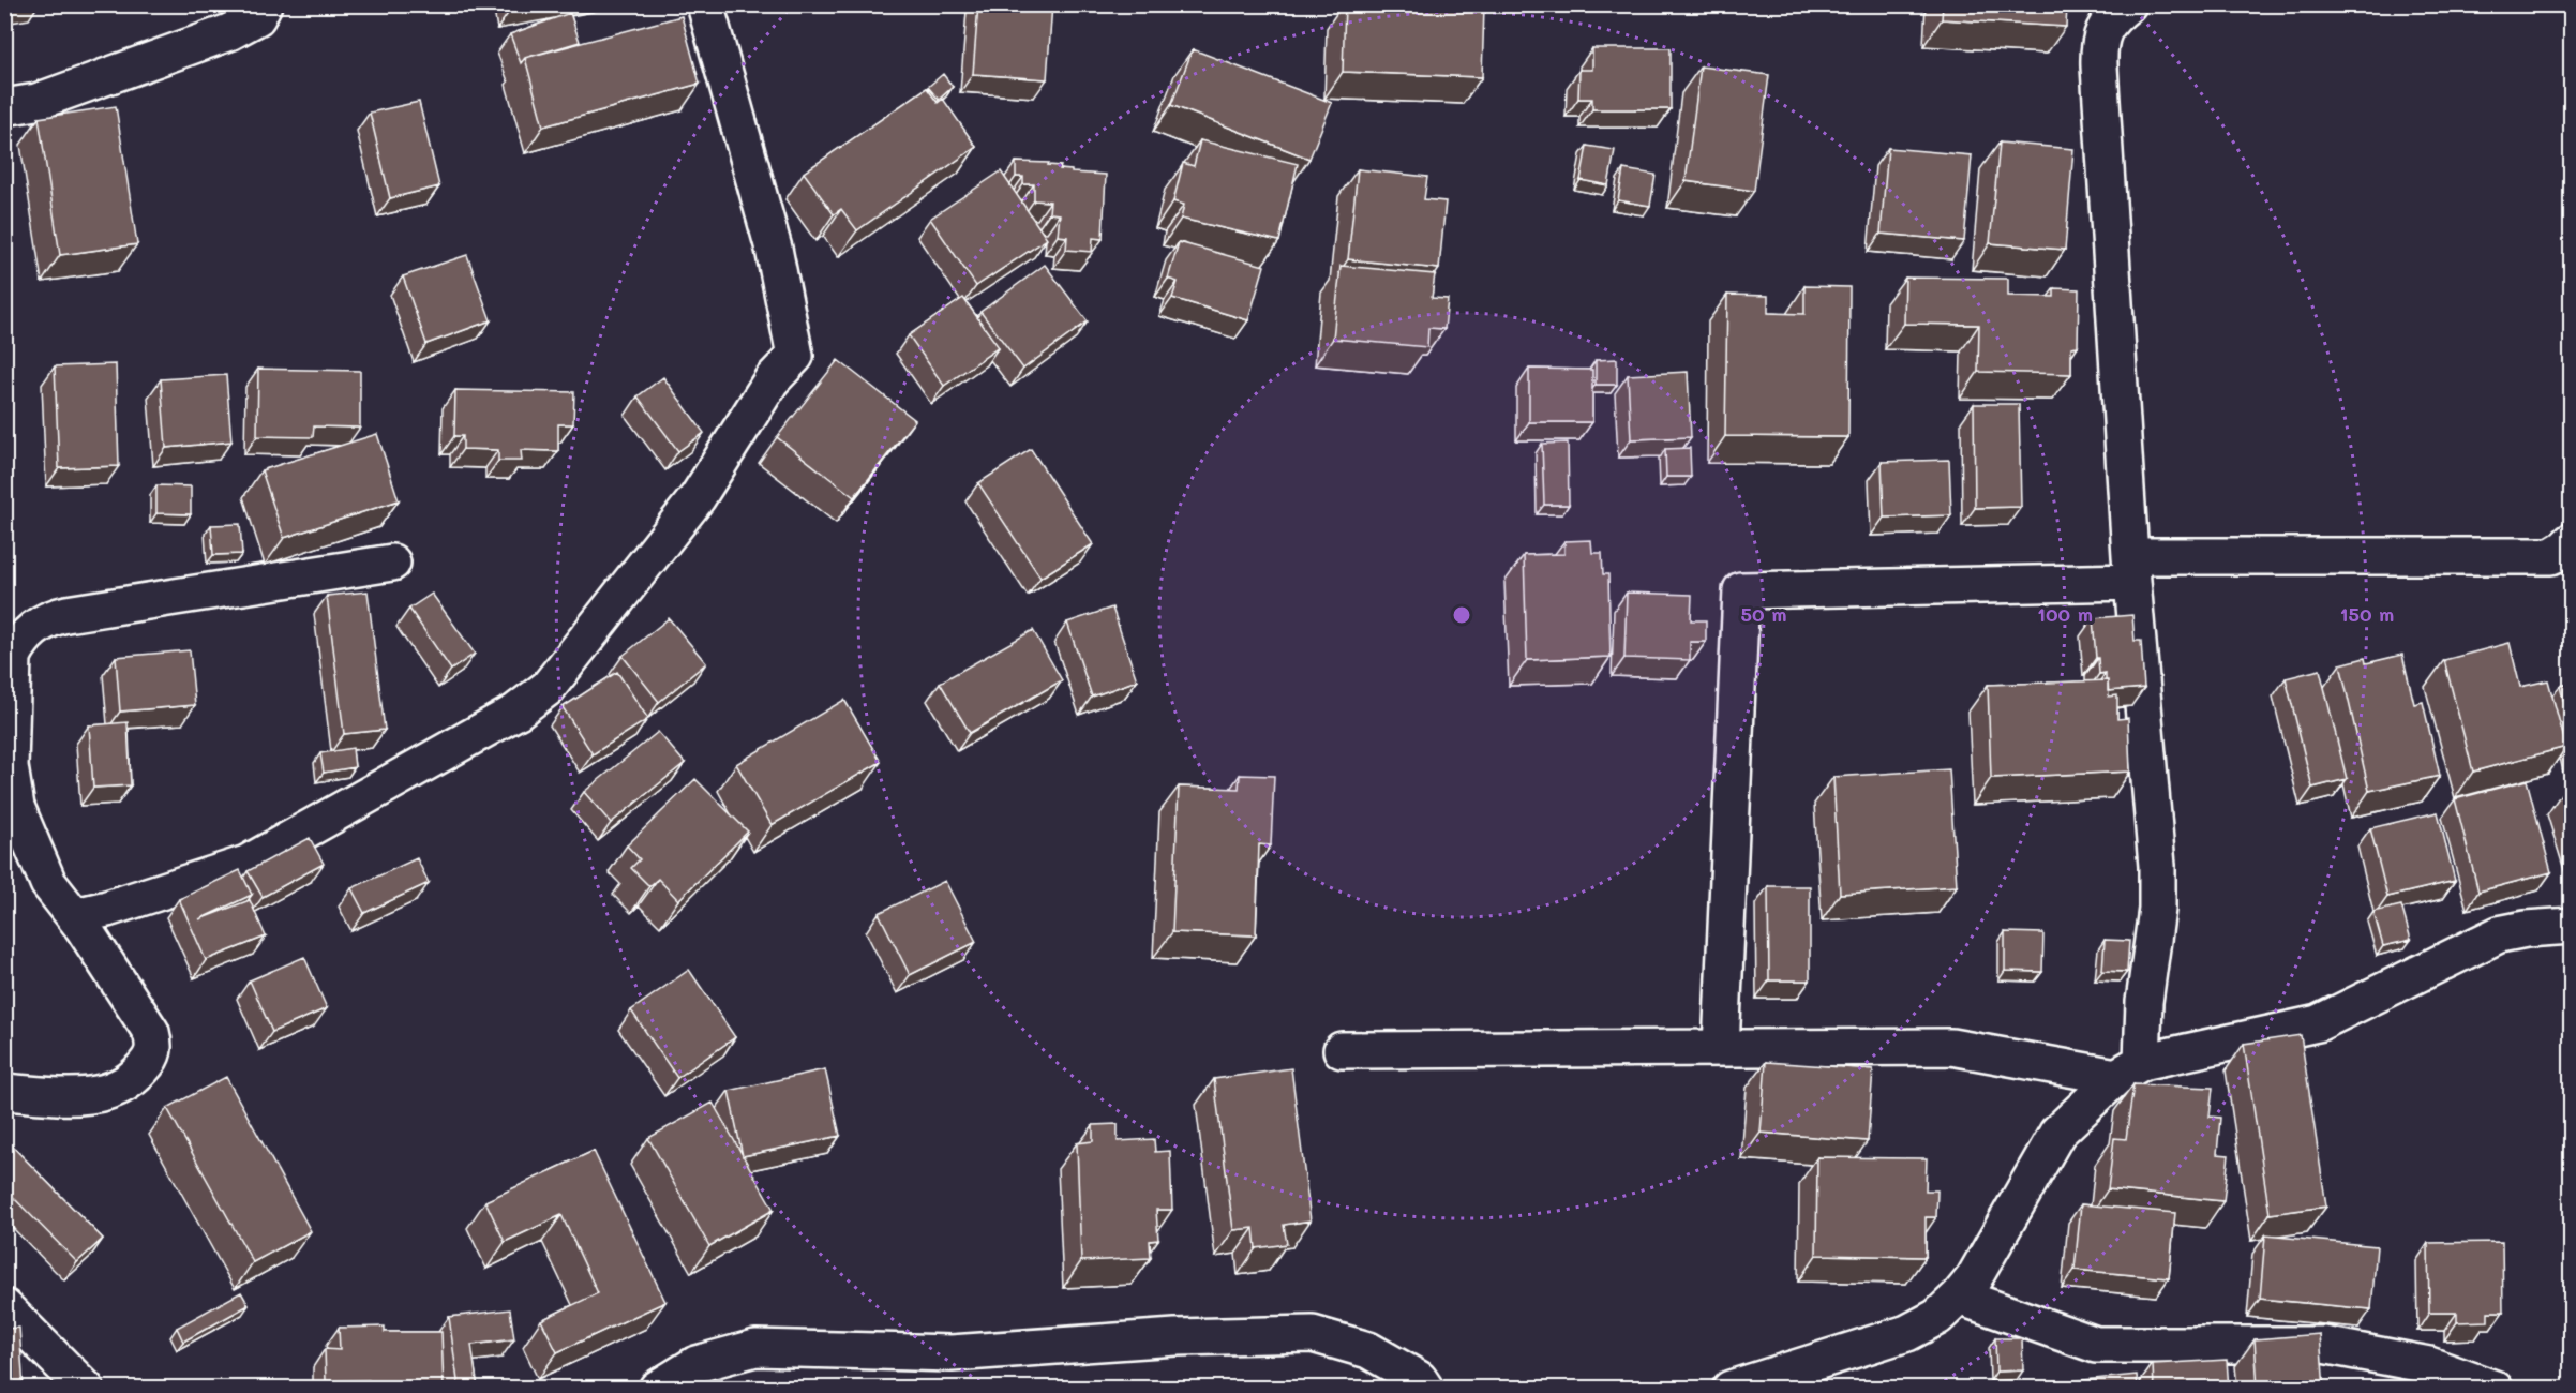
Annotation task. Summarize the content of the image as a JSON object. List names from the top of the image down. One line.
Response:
{"rings":["50 m","100 m","150 m"]}
